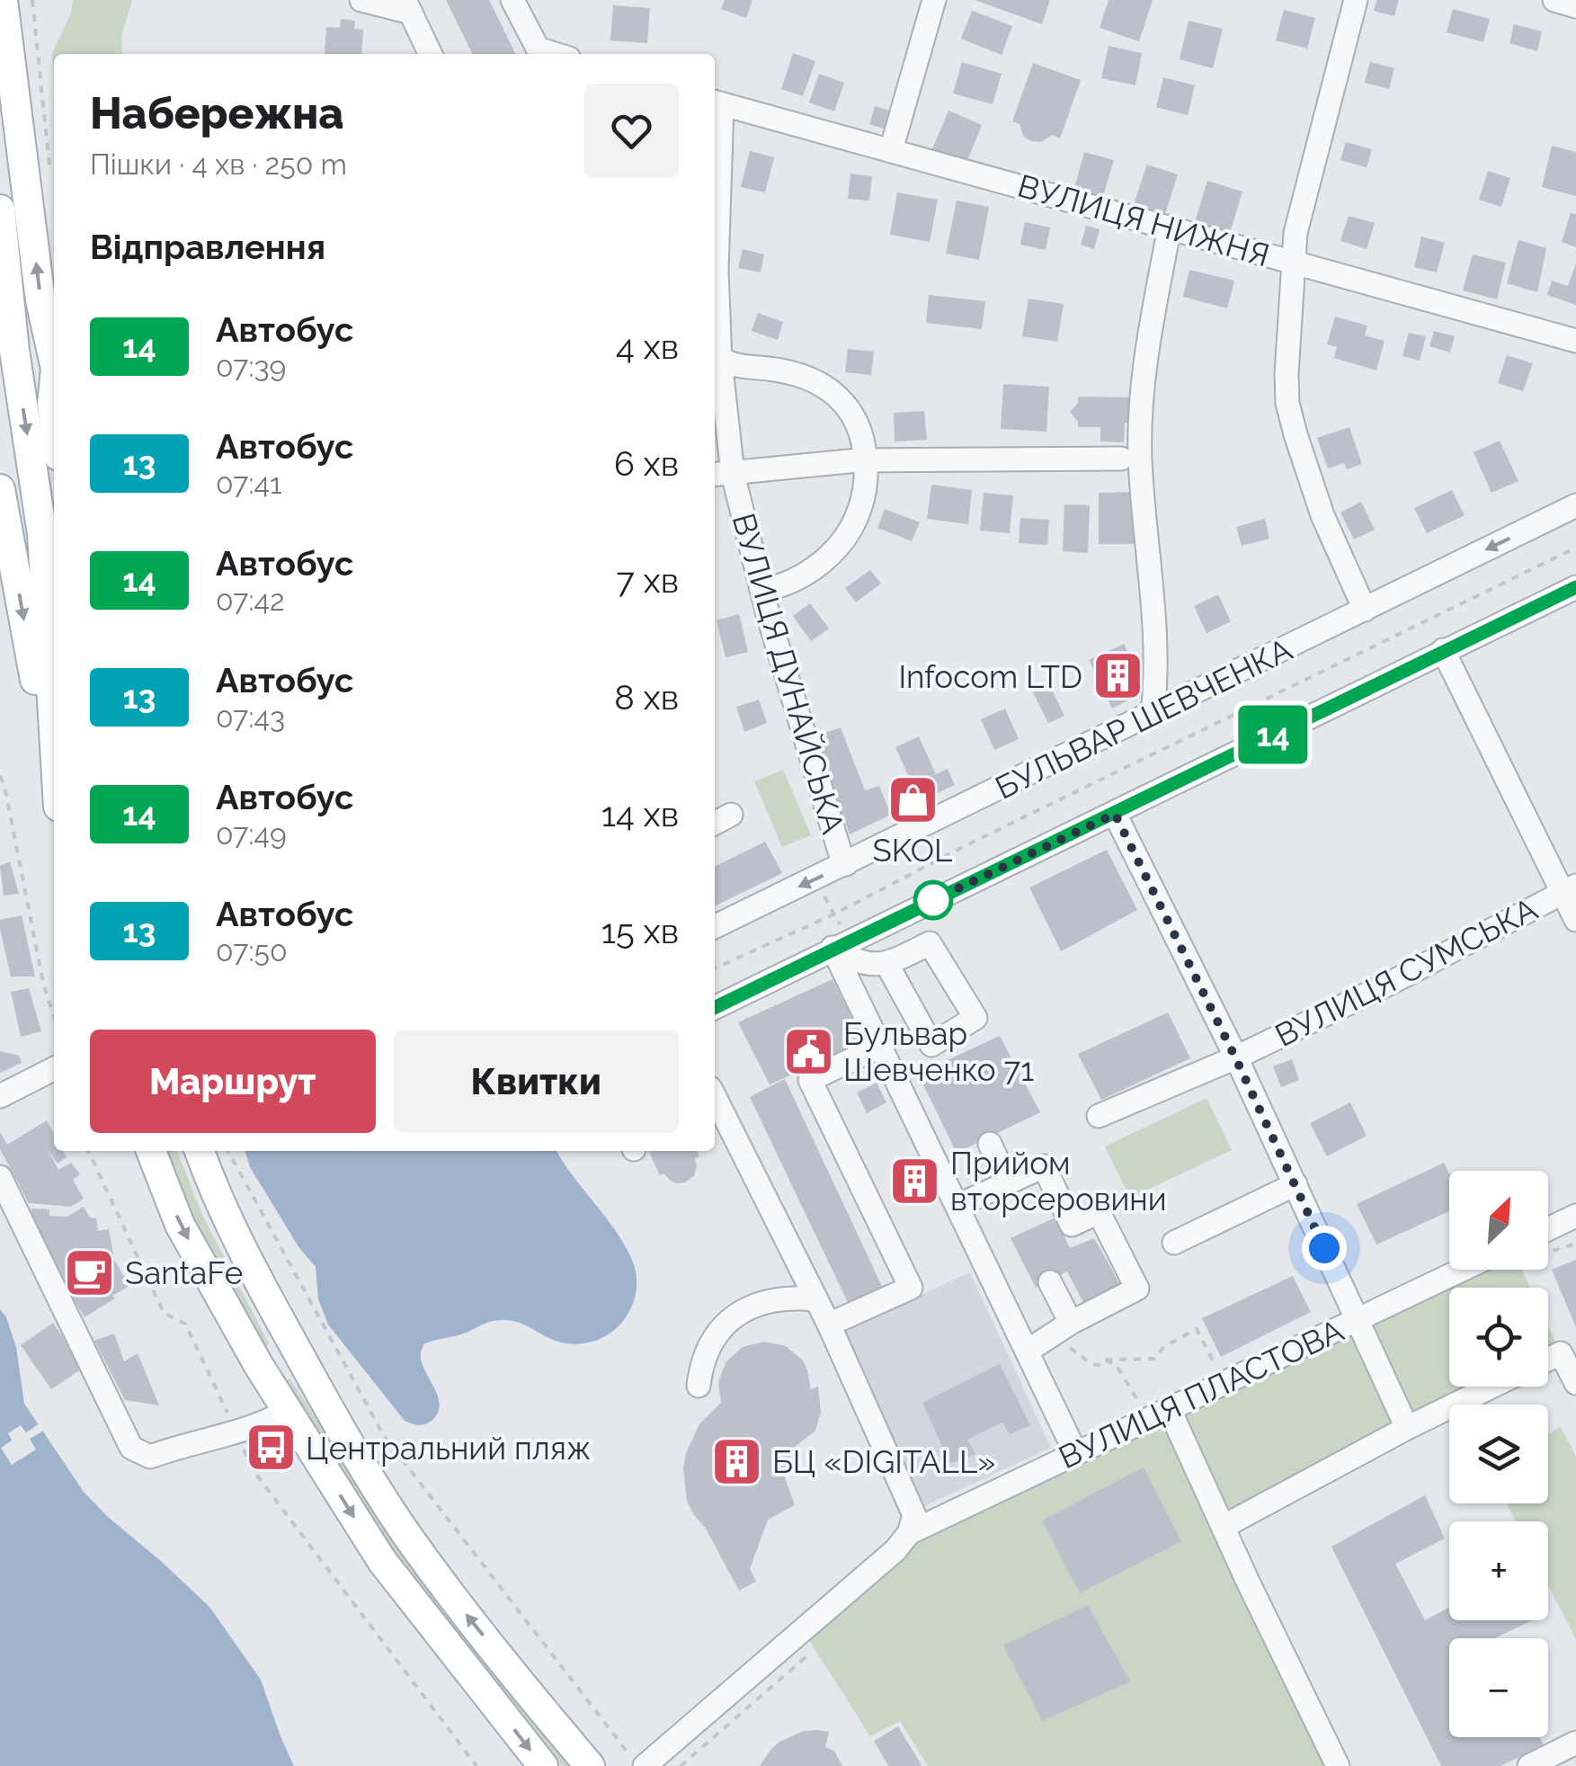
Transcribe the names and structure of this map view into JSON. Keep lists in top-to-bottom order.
{
  "streets": {
    "street": [
      "ВУЛИЦЯ НИЖНЯ",
      "ВУЛИЦЯ ДУНАЙСЬКА",
      "БУЛЬВАР ШЕВЧЕНКА",
      "ВУЛИЦЯ СУМСЬКА",
      "ВУЛИЦЯ ПЛАСТОВА"
    ]
  },
  "crossings": [
    ["ВУЛИЦЯ НИЖНЯ", "ВУЛИЦЯ ДУНАЙСЬКА"],
    ["ВУЛИЦЯ ДУНАЙСЬКА", "БУЛЬВАР ШЕВЧЕНКА"]
  ],
  "places": {
    "building": ["Infocom LTD", "Прийом вторсеровини", "БЦ «DIGITALL»"],
    "shop": ["SKOL"],
    "public building": ["Бульвар Шевченко 71"],
    "cafe": ["SantaFe"],
    "bus stop": ["Центральний пляж"]
  },
  "lines": ["bus line 14"],
  "north": "top right",
  "page": {
    "on_map": "14",
    "heading": [
      ["Набережна", "Пішки · 4 хв · 250 m"],
      "Відправлення"
    ],
    "list": [
      {
        "mark": "14",
        "name": "Автобус",
        "note": "07:39",
        "value": "4 хв"
      },
      {
        "mark": "13",
        "name": "Автобус",
        "note": "07:41",
        "value": "6 хв"
      },
      {
        "mark": "14",
        "name": "Автобус",
        "note": "07:42",
        "value": "7 хв"
      },
      {
        "mark": "13",
        "name": "Автобус",
        "note": "07:43",
        "value": "8 хв"
      },
      {
        "mark": "14",
        "name": "Автобус",
        "note": "07:49",
        "value": "14 хв"
      },
      {
        "mark": "13",
        "name": "Автобус",
        "note": "07:50",
        "value": "15 хв"
      }
    ],
    "buttons": ["Маршрут", "Квитки"],
    "map_buttons": ["+", "−"]
  }
}
